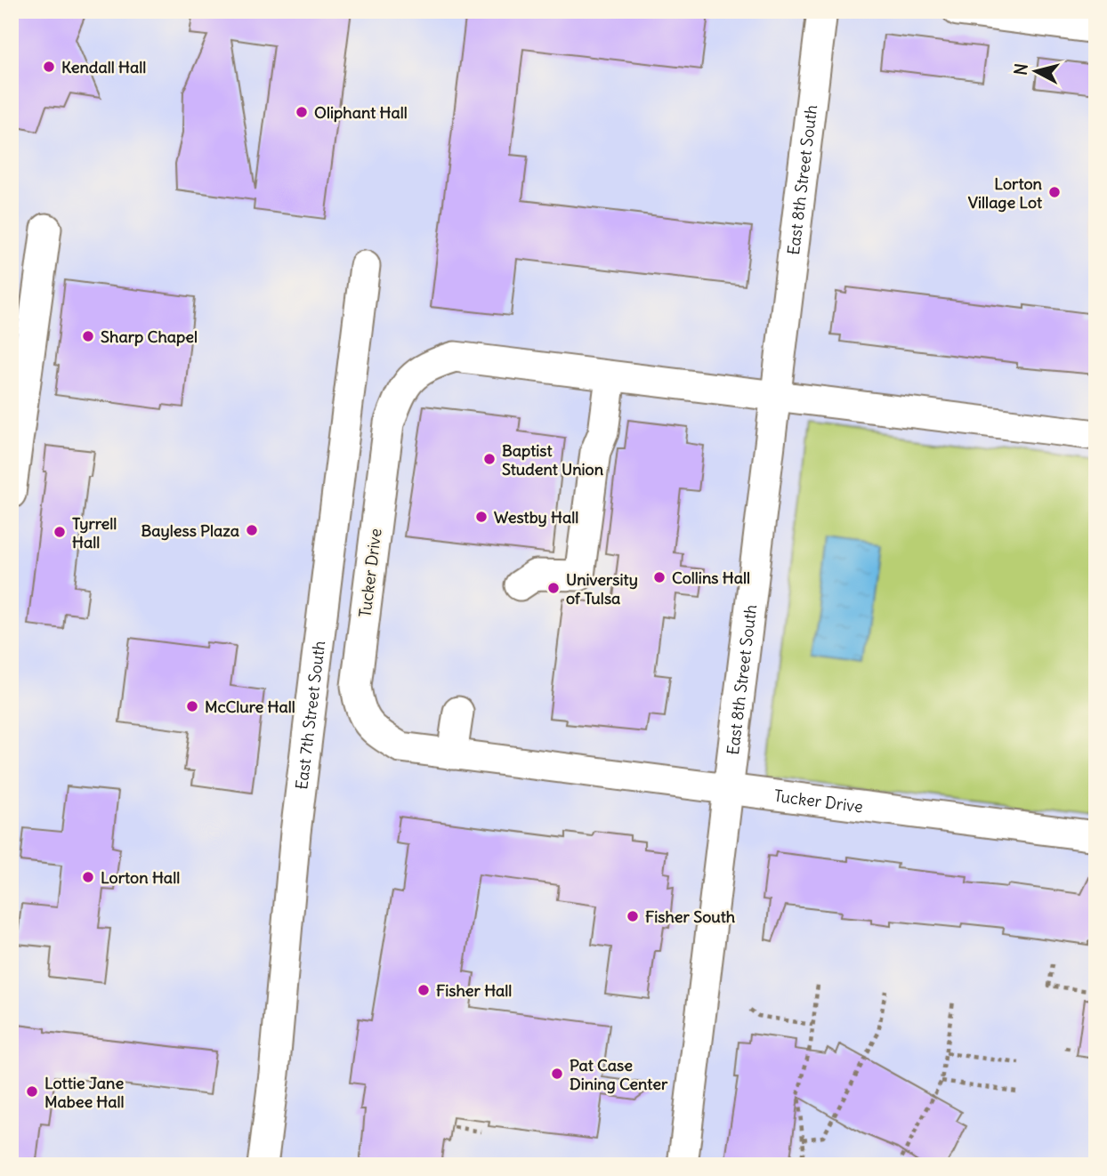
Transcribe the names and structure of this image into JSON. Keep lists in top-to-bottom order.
{
  "streets": {
    "street": ["East 8th Street South", "Tucker Drive", "East 7th Street South"]
  },
  "crossings": [
    ["East 8th Street South", "Tucker Drive"]
  ],
  "places": [
    "Kendall Hall",
    "Oliphant Hall",
    "Lorton Village Lot",
    "Sharp Chapel",
    "Baptist Student Union",
    "Westby Hall",
    "Bayless Plaza",
    "Tyrrell Hall",
    "Collins Hall",
    "University of Tulsa",
    "McClure Hall",
    "Lorton Hall",
    "Fisher South",
    "Fisher Hall",
    "Pat Case Dining Center",
    "Lottie Jane Mabee Hall"
  ],
  "north": "left"
}
